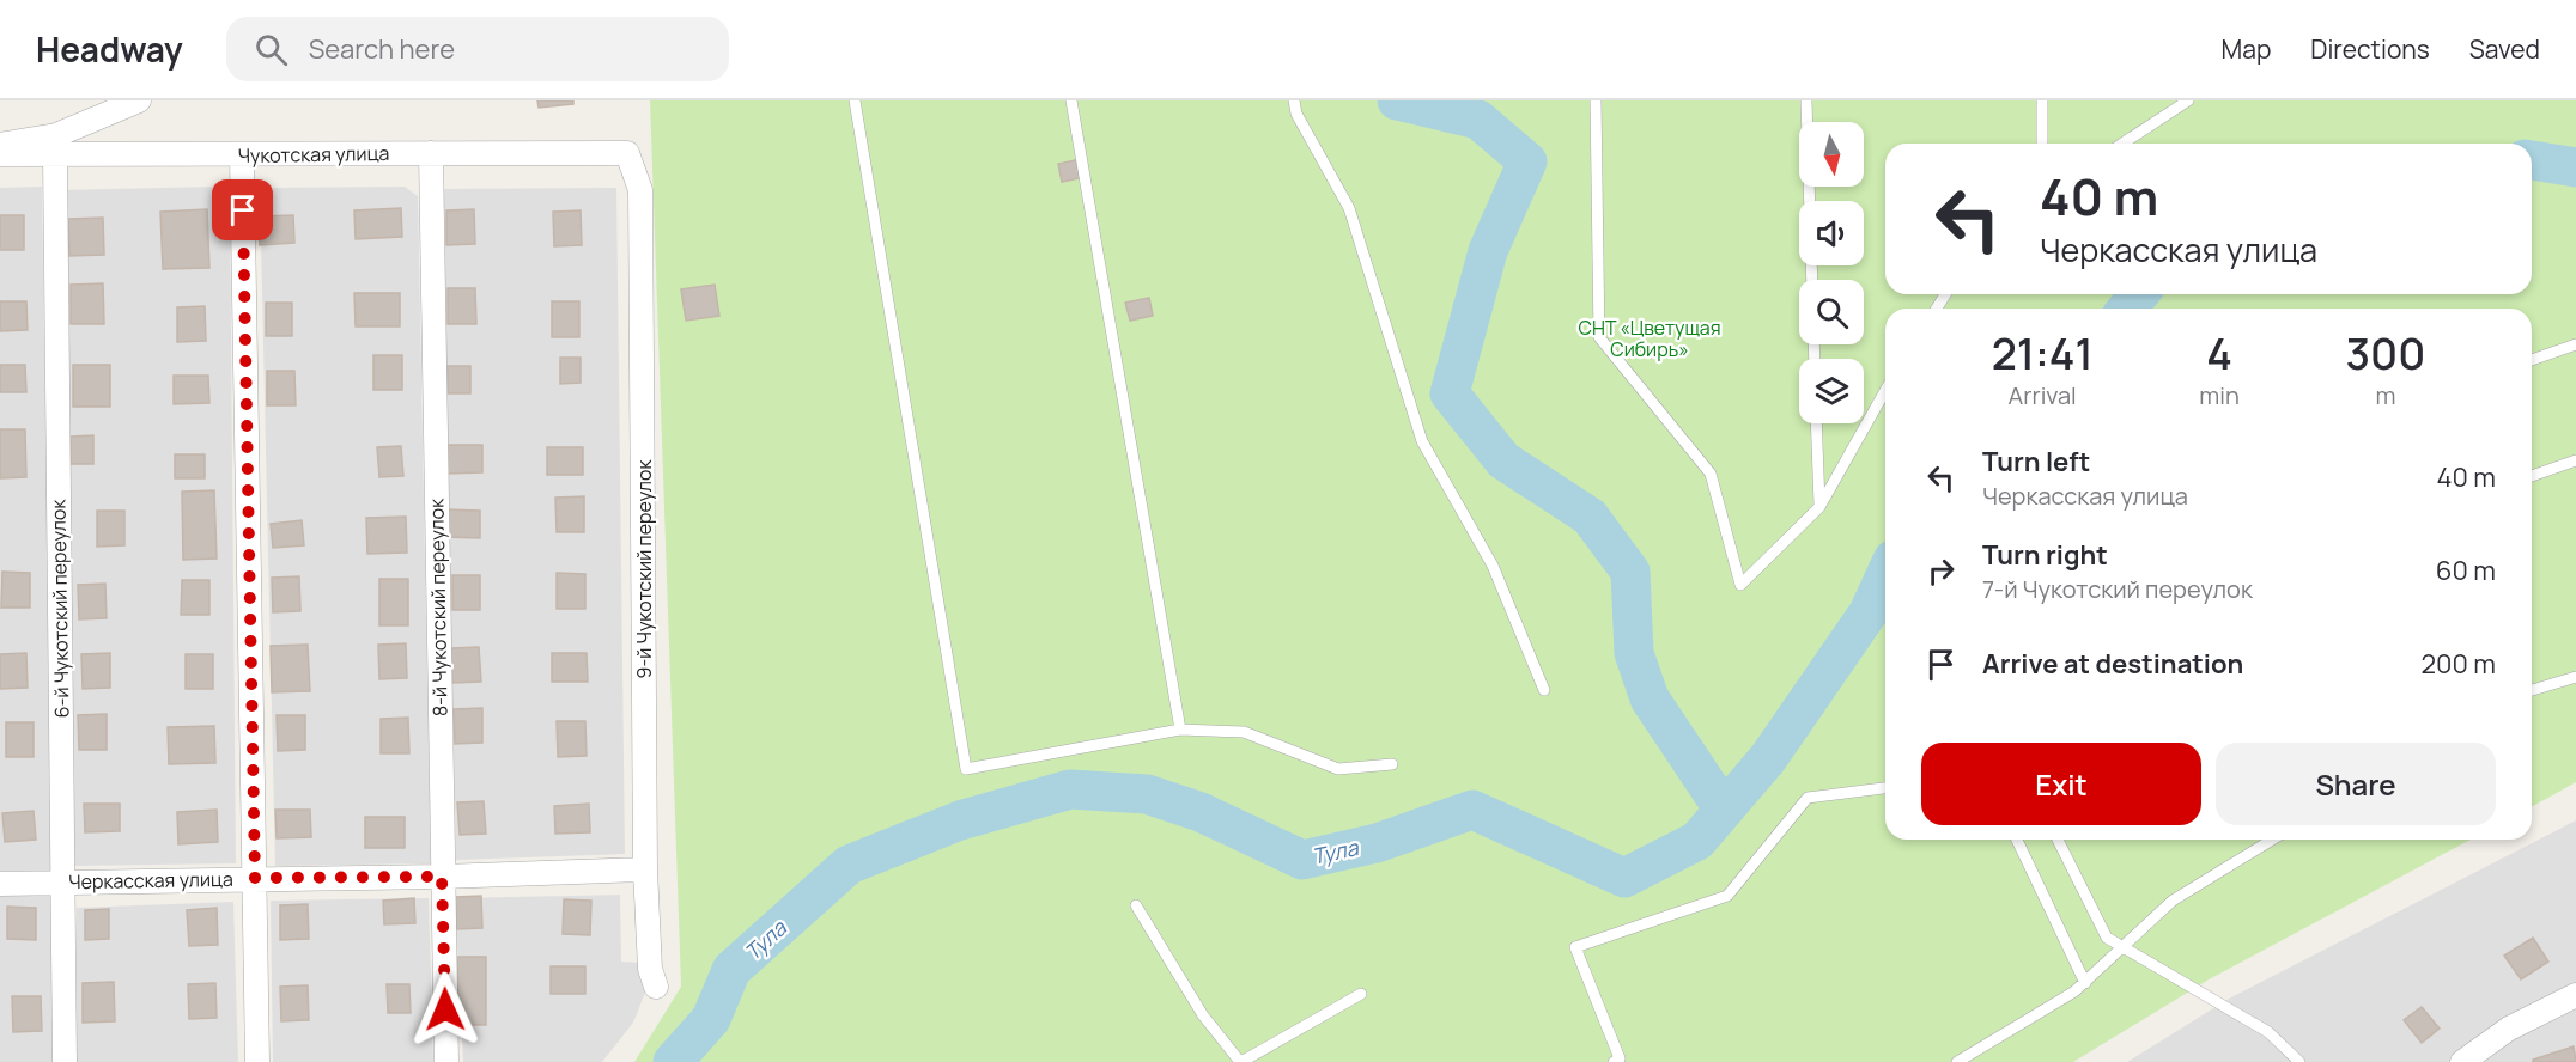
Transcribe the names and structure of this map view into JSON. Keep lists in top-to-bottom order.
{
  "streets": {
    "street": [
      "Чукотская улица",
      "9-й Чукотский переулок",
      "8-й Чукотский переулок",
      "6-й Чукотский переулок",
      "Черкасская улица"
    ]
  },
  "crossings": [
    ["Чукотская улица", "9-й Чукотский переулок"],
    ["Чукотская улица", "8-й Чукотский переулок"],
    ["Чукотская улица", "6-й Чукотский переулок"],
    ["9-й Чукотский переулок", "Черкасская улица"],
    ["8-й Чукотский переулок", "Черкасская улица"],
    ["6-й Чукотский переулок", "Черкасская улица"]
  ],
  "water": ["Тула"],
  "parks": ["СНТ «Цветущая Сибирь»"],
  "north": "bottom",
  "page": {
    "header": "Headway",
    "search": "Search here",
    "nav": ["Map", "Directions", "Saved"],
    "turn": ["40 m", "Черкасская улица"],
    "eta": [
      "21:41",
      "Arrival",
      "4",
      "min",
      "300",
      "m"
    ],
    "list": [
      {
        "name": "Turn left",
        "note": "Черкасская улица",
        "value": "40 m"
      },
      {
        "name": "Turn right",
        "note": "7-й Чукотский переулок",
        "value": "60 m"
      },
      {
        "name": "Arrive at destination",
        "value": "200 m"
      }
    ],
    "buttons": ["Exit", "Share"]
  }
}
